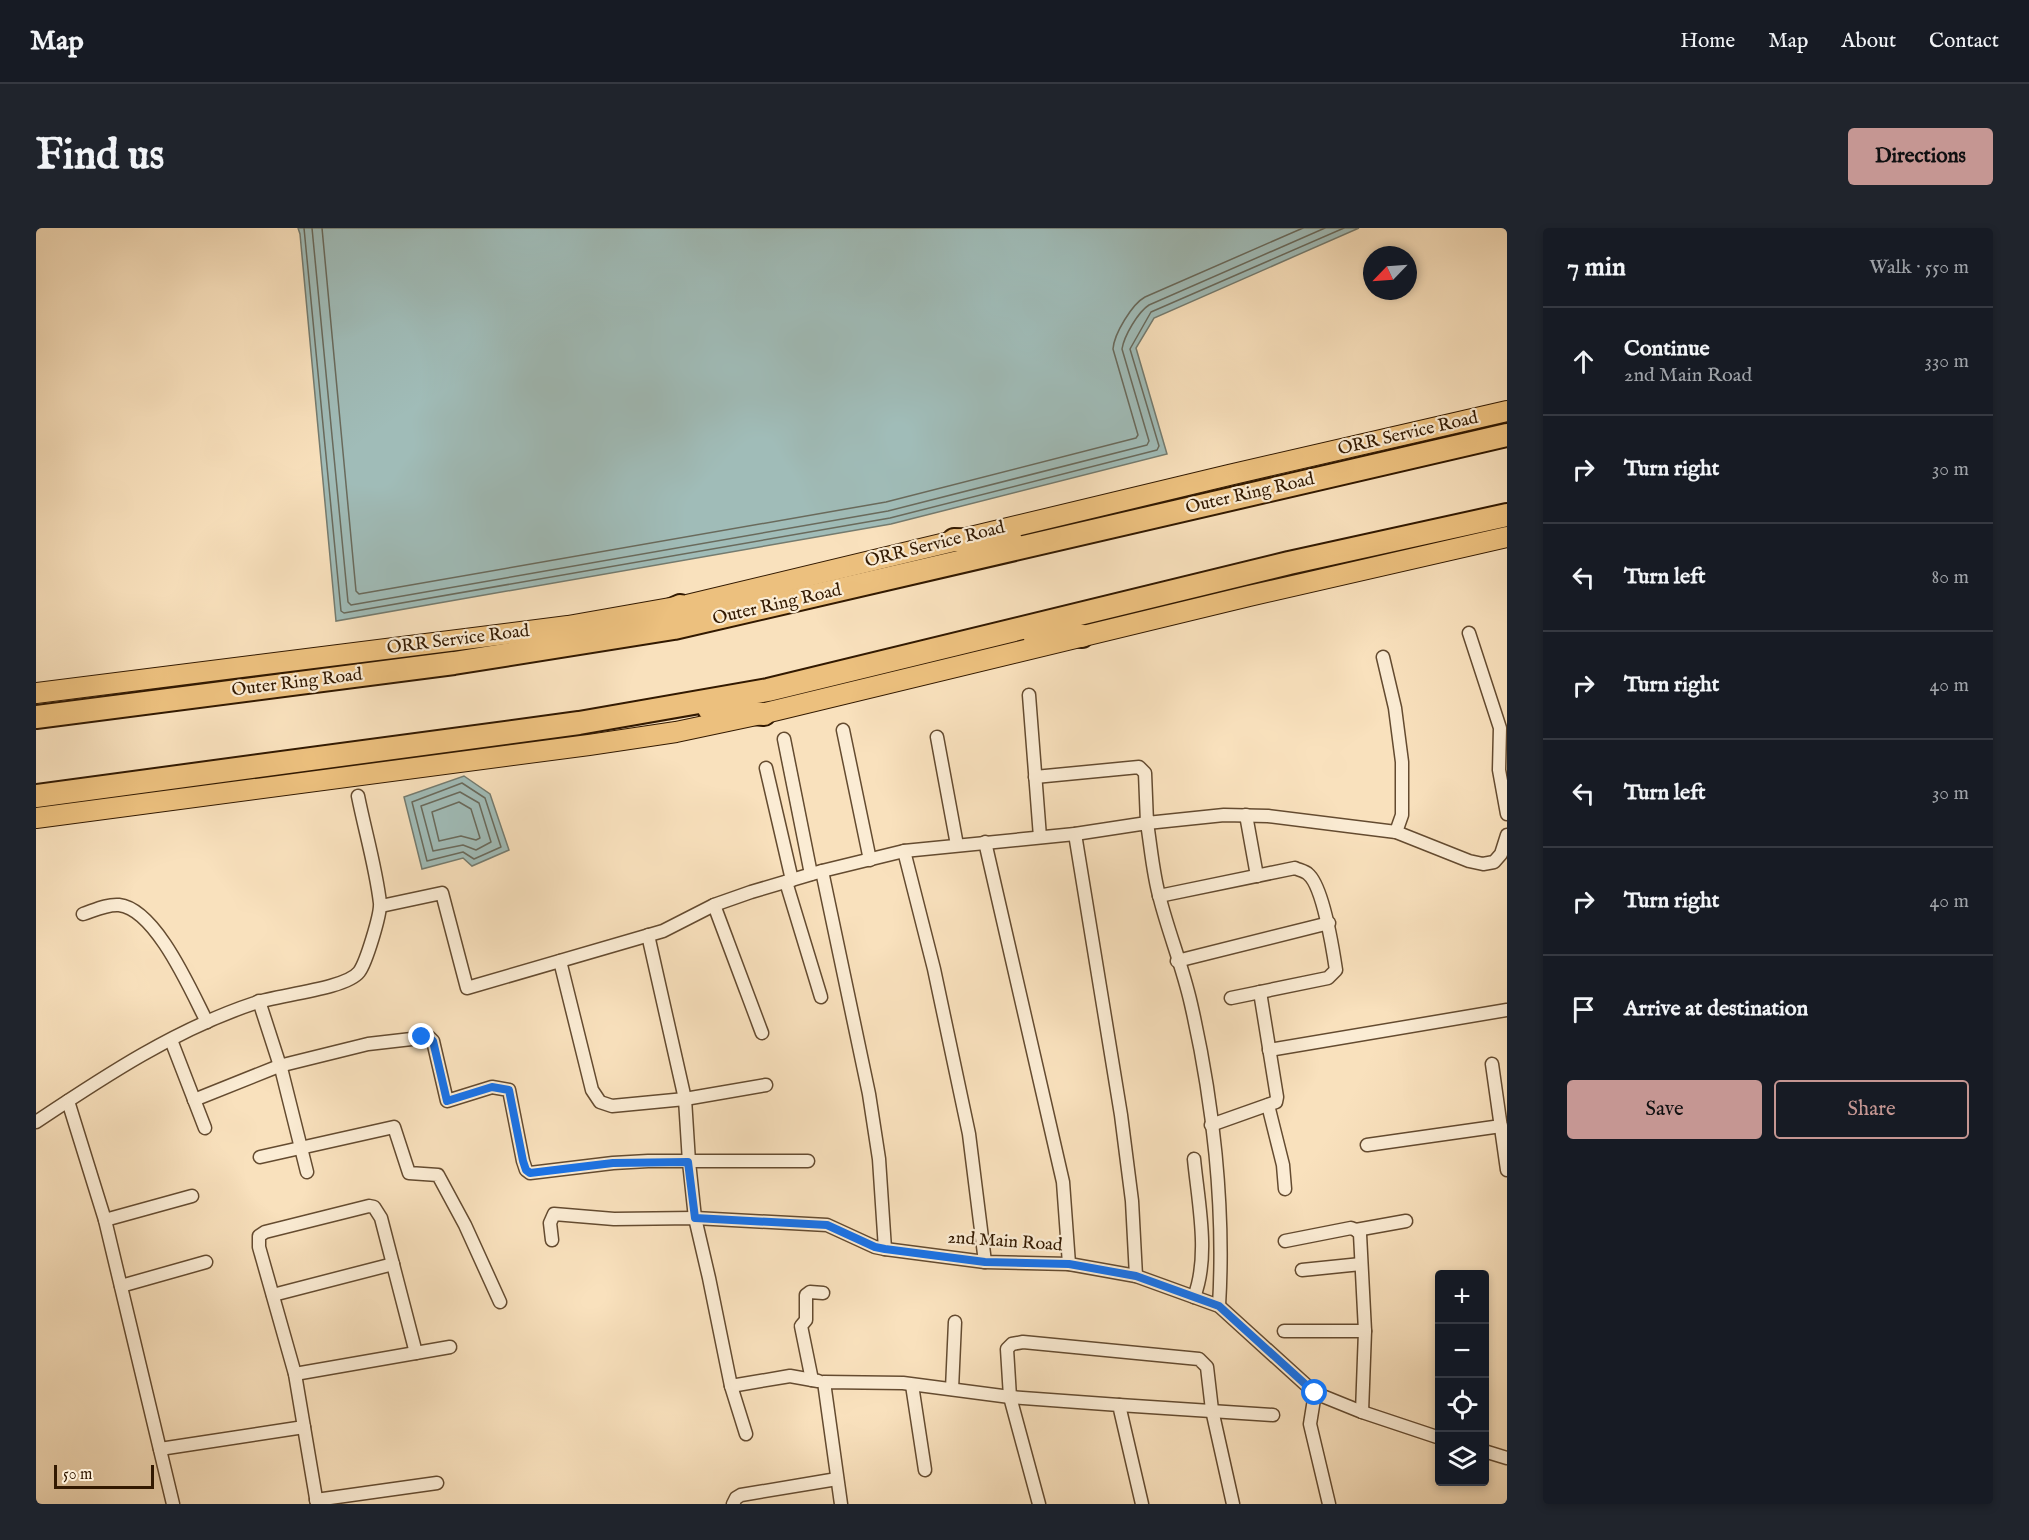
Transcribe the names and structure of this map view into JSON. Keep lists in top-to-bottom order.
{
  "streets": {
    "highway": ["Outer Ring Road"],
    "main road": ["ORR Service Road"],
    "street": ["2nd Main Road"]
  },
  "scale_bar": "50 m",
  "north": "bottom left",
  "page": {
    "header": "Map",
    "nav": [
      "Home",
      "Map",
      "About",
      "Contact"
    ],
    "buttons": [
      "Directions",
      ["Save", "Share"]
    ],
    "title": "Find us",
    "heading": ["7 min", "Walk · 550 m"],
    "list": [
      ["Continue", "2nd Main Road", "330 m"],
      ["Turn right", "30 m"],
      ["Turn left", "80 m"],
      ["Turn right", "40 m"],
      ["Turn left", "30 m"],
      ["Turn right", "40 m"],
      "Arrive at destination"
    ],
    "map_buttons": ["+", "−"],
    "scale": "50 m"
  }
}
